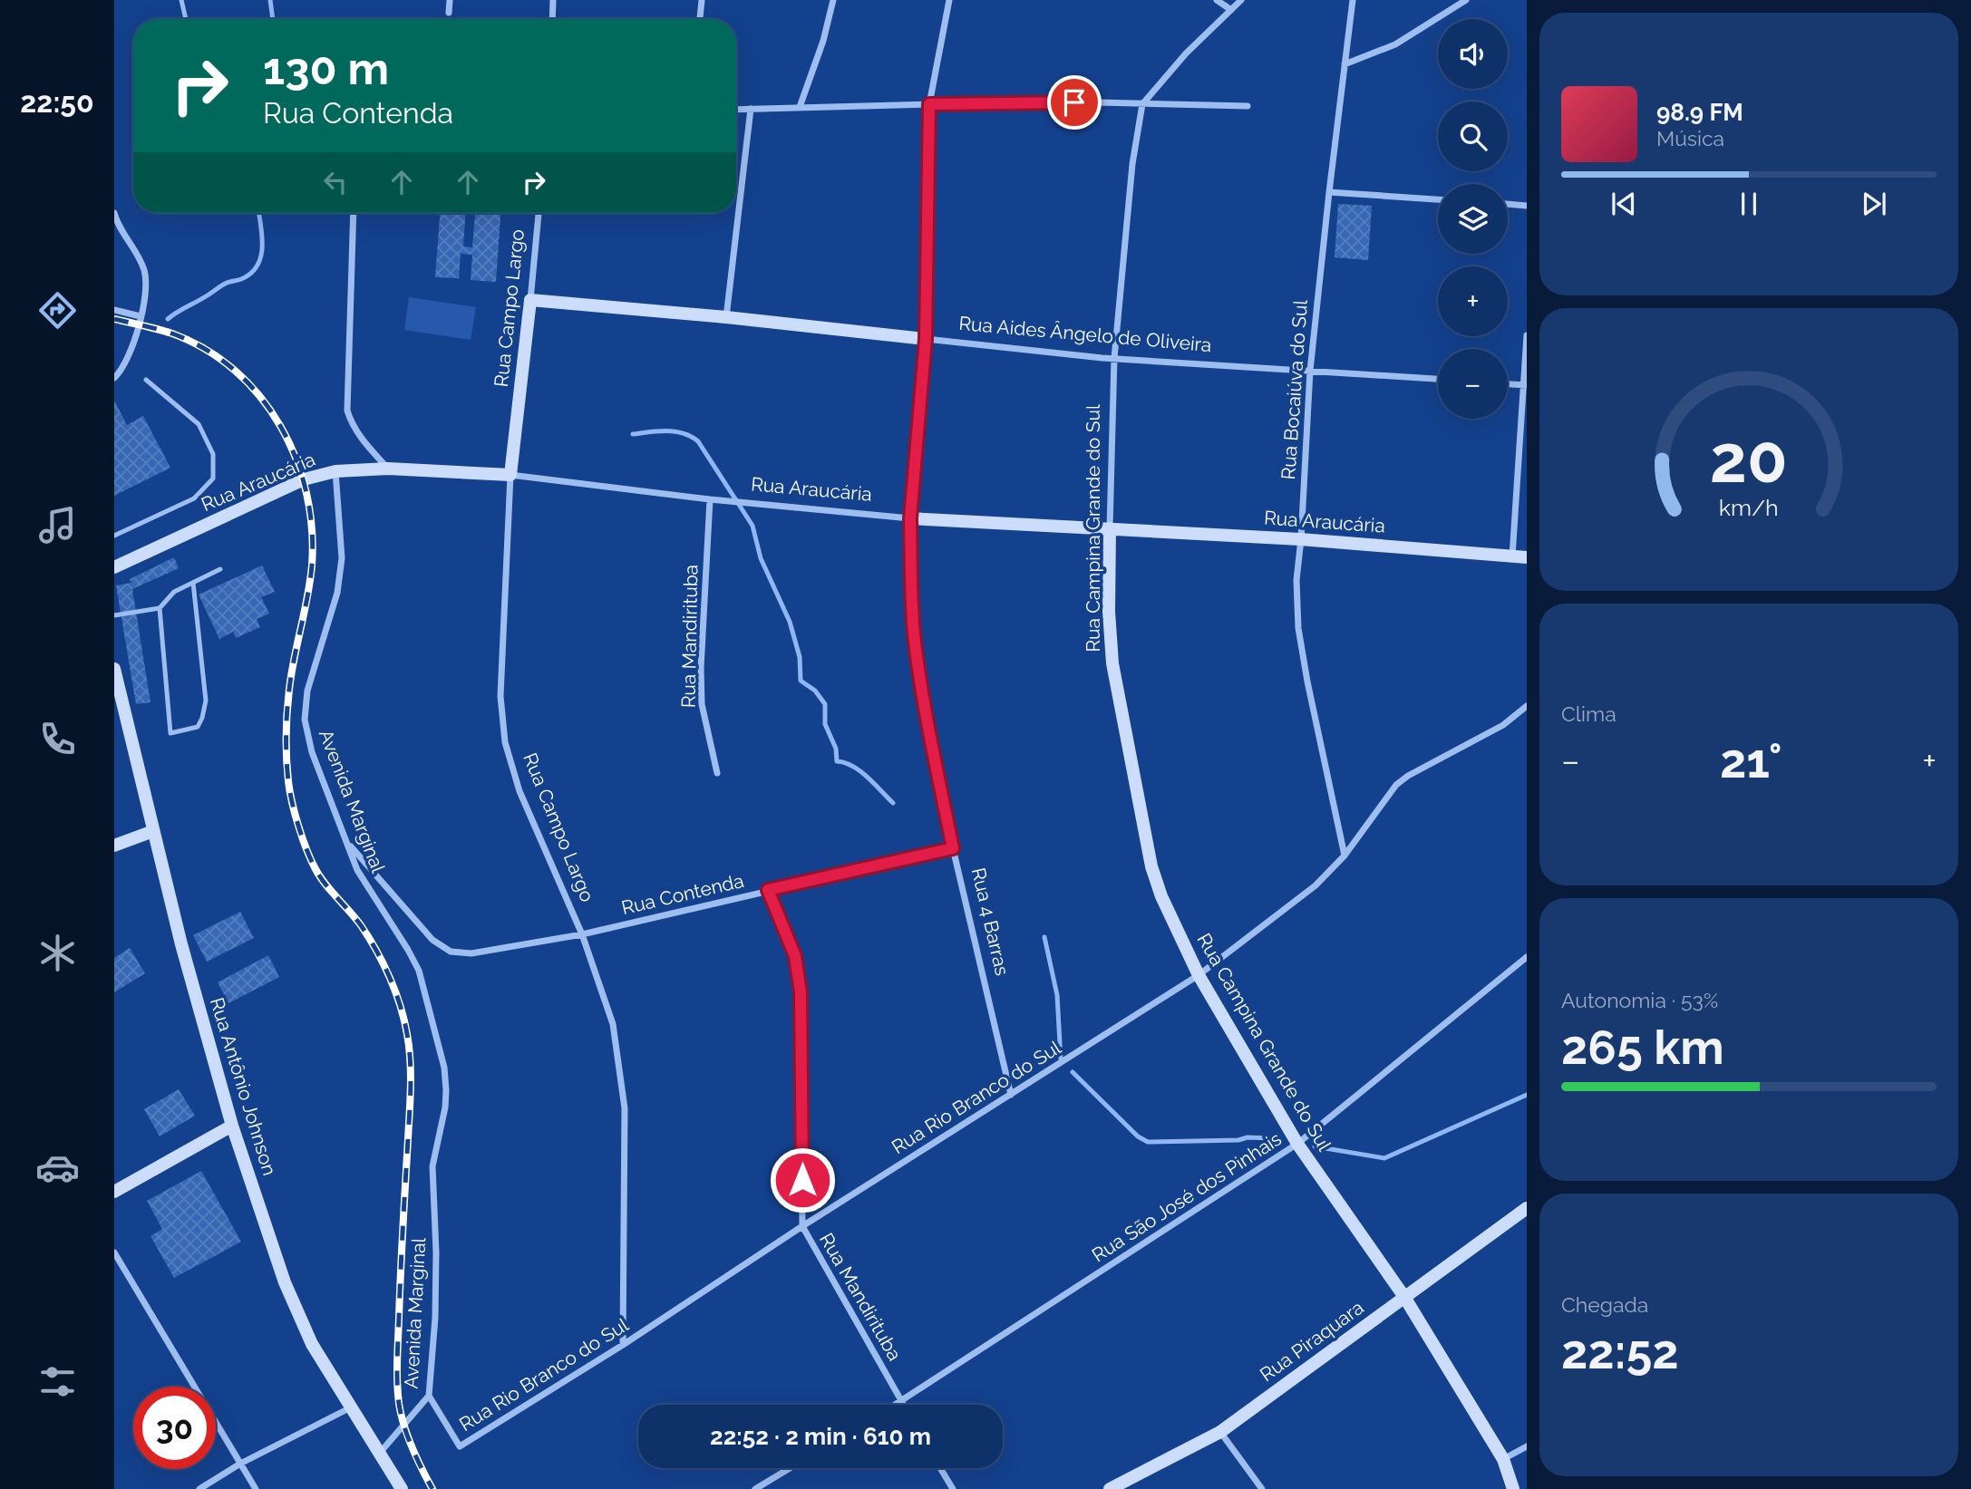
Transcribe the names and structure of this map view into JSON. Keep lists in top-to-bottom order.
{
  "streets": {
    "street": [
      "Rua Campo Largo",
      "Rua Aides Ângelo de Oliveira",
      "Rua Bocaiúva do Sul",
      "Rua Araucária",
      "Rua Campina Grande do Sul",
      "Rua Mandirituba",
      "Avenida Marginal",
      "Rua Contenda",
      "Rua 4 Barras",
      "Rua Antônio Johnson",
      "Rua Rio Branco do Sul",
      "Rua São José dos Pinhais",
      "Rua Piraquara"
    ]
  },
  "crossings": [
    ["Rua Campo Largo", "Rua Aides Ângelo de Oliveira"],
    ["Rua Campo Largo", "Rua Araucária"],
    ["Rua Campo Largo", "Rua Contenda"],
    ["Rua Campo Largo", "Rua Rio Branco do Sul"],
    ["Rua Aides Ângelo de Oliveira", "Rua Bocaiúva do Sul"],
    ["Rua Aides Ângelo de Oliveira", "Rua Campina Grande do Sul"],
    ["Rua Aides Ângelo de Oliveira", "Rua 4 Barras"],
    ["Rua Bocaiúva do Sul", "Rua Araucária"],
    ["Rua Bocaiúva do Sul", "Rua Rio Branco do Sul"],
    ["Rua Araucária", "Rua Campina Grande do Sul"],
    ["Rua Araucária", "Rua Mandirituba"],
    ["Rua Araucária", "Avenida Marginal"],
    ["Rua Araucária", "Rua 4 Barras"],
    ["Rua Campina Grande do Sul", "Rua Rio Branco do Sul"],
    ["Rua Campina Grande do Sul", "Rua São José dos Pinhais"],
    ["Rua Campina Grande do Sul", "Rua Piraquara"],
    ["Rua Mandirituba", "Rua Contenda"],
    ["Rua Mandirituba", "Rua Rio Branco do Sul"],
    ["Rua Mandirituba", "Rua São José dos Pinhais"],
    ["Avenida Marginal", "Rua Contenda"],
    ["Avenida Marginal", "Rua Antônio Johnson"],
    ["Avenida Marginal", "Rua Rio Branco do Sul"],
    ["Rua Contenda", "Rua 4 Barras"],
    ["Rua 4 Barras", "Rua Rio Branco do Sul"]
  ],
  "page": {
    "tabs": "22:50",
    "map_buttons": ["+", "−"],
    "turn": ["130 m", "Rua Contenda"],
    "song": ["98.9 FM", "Música"],
    "tile": [
      "Clima",
      ["Autonomia · 53%", "265 km"],
      ["Chegada", "22:52"]
    ],
    "heat": ["−", "21°", "+"],
    "limit": "30",
    "trip": "22:52 · 2 min · 610 m",
    "gauge": ["20", "km/h"]
  }
}
